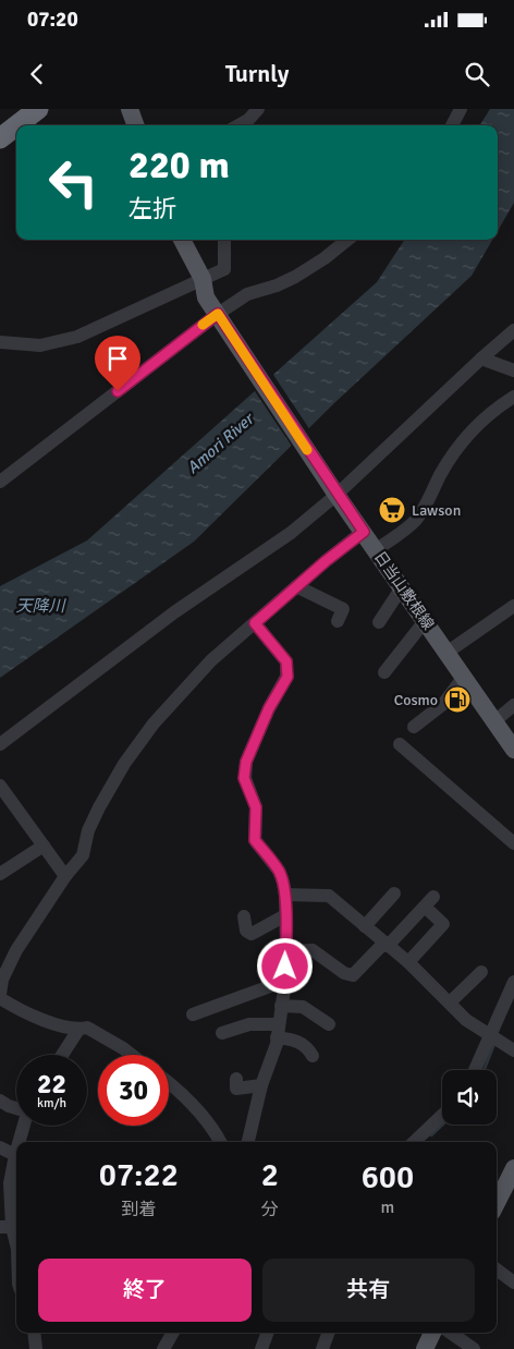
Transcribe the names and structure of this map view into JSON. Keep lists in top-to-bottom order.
{
  "streets": {
    "main road": ["日当山敷根線"]
  },
  "water": ["Amori River", "天降川"],
  "places": {
    "supermarket": ["Lawson"],
    "fuel station": ["Cosmo"]
  },
  "page": {
    "status": "07:20",
    "header": "Turnly",
    "turn": ["220 m", "左折"],
    "speed": "22 km/h",
    "limit": "30",
    "eta": [
      "07:22",
      "到着",
      "2",
      "分",
      "600",
      "m"
    ],
    "buttons": ["終了", "共有"]
  }
}
